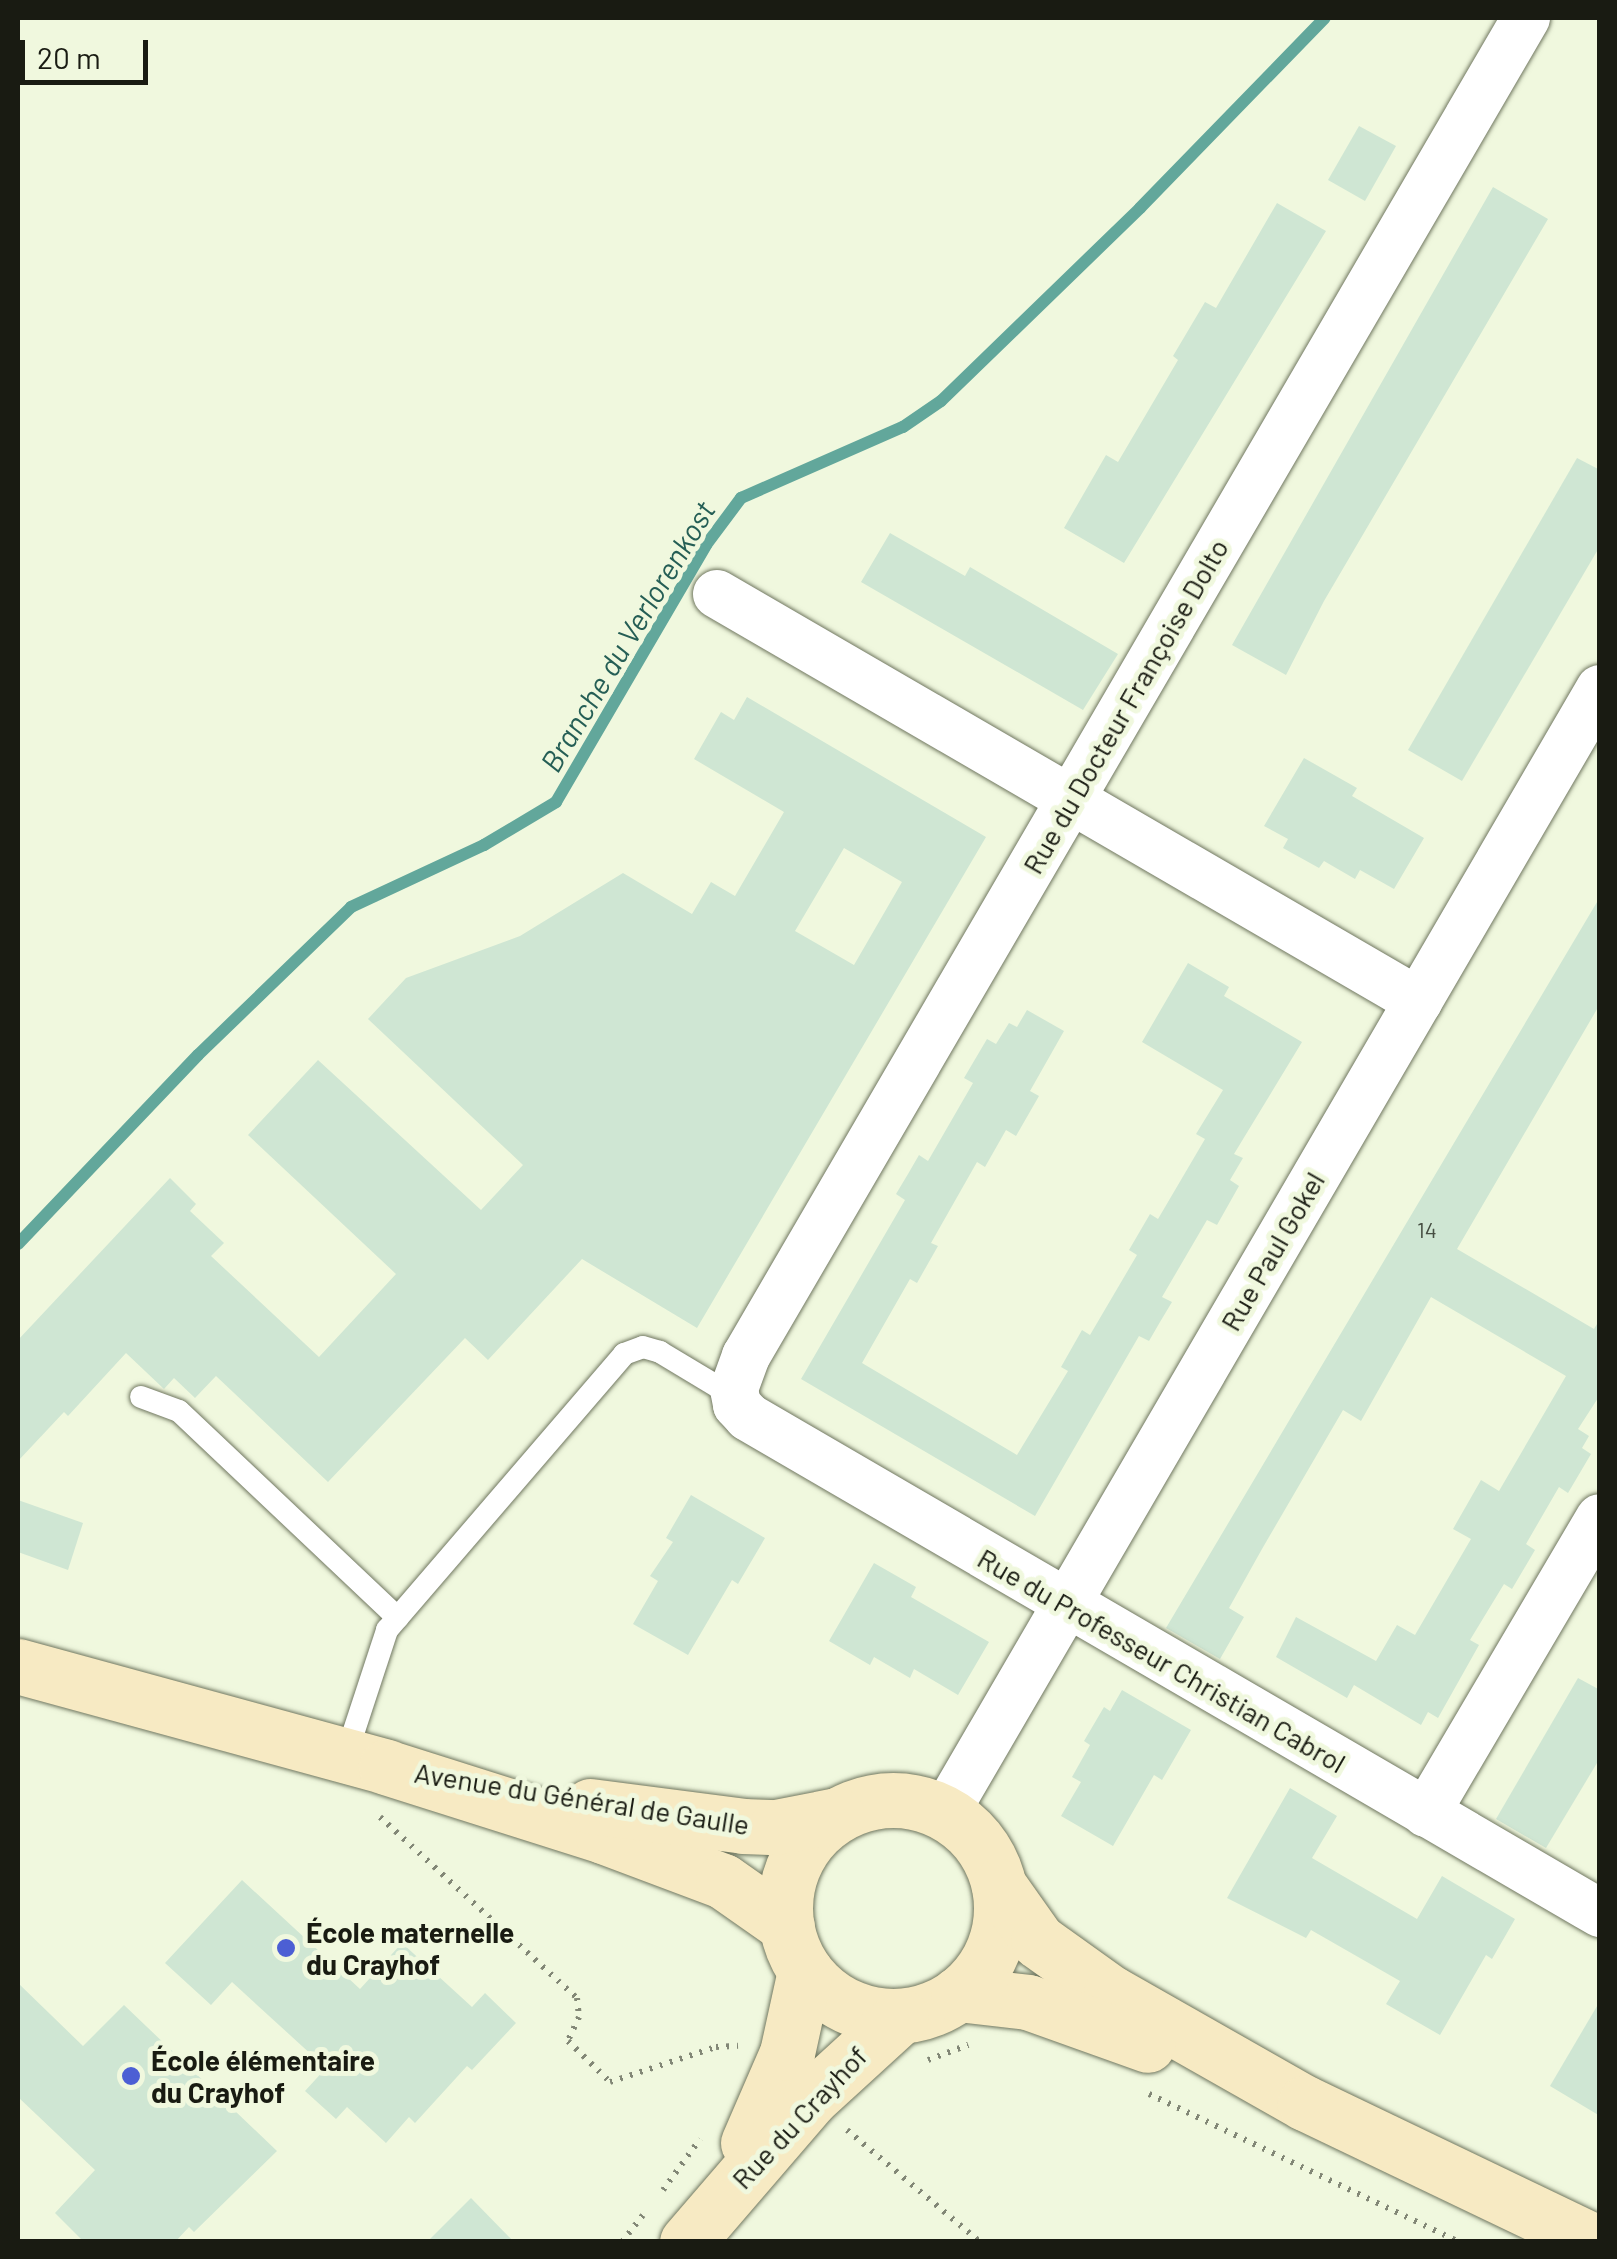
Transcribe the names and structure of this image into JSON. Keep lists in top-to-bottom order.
{
  "streets": {
    "street": [
      "Rue du Docteur Françoise Dolto",
      "Rue Paul Gokel",
      "Rue du Professeur Christian Cabrol",
      "Avenue du Général de Gaulle",
      "Rue du Crayhof"
    ]
  },
  "crossings": [
    ["Rue du Docteur Françoise Dolto", "Rue du Professeur Christian Cabrol"],
    ["Rue Paul Gokel", "Rue du Professeur Christian Cabrol"],
    ["Rue Paul Gokel", "Avenue du Général de Gaulle"],
    ["Rue Paul Gokel", "Rue du Crayhof"],
    ["Avenue du Général de Gaulle", "Rue du Crayhof"]
  ],
  "water": ["Branche du Verlorenkost"],
  "places": ["École maternelle du Crayhof", "École élémentaire du Crayhof"],
  "house_numbers": ["14"],
  "scale_bar": "20 m"
}
